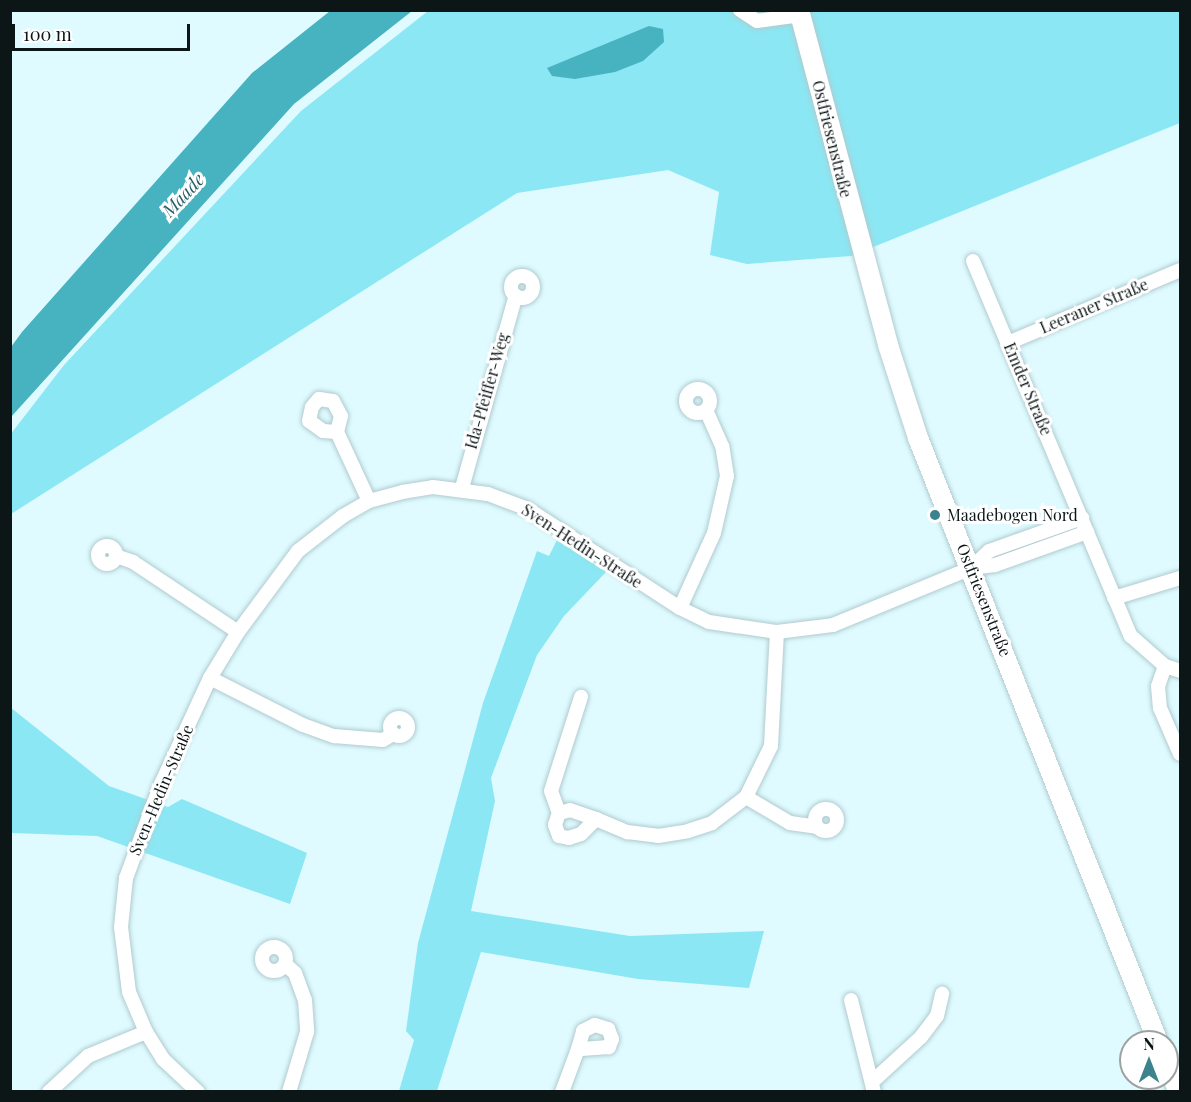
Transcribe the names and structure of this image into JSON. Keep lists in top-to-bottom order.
{
  "streets": {
    "main road": ["Ostfriesenstraße"],
    "street": [
      "Leeraner Straße",
      "Emder Straße",
      "Ida-Pfeiffer-Weg",
      "Sven-Hedin-Straße"
    ]
  },
  "crossings": [
    ["Ostfriesenstraße", "Sven-Hedin-Straße"],
    ["Leeraner Straße", "Emder Straße"],
    ["Ida-Pfeiffer-Weg", "Sven-Hedin-Straße"]
  ],
  "water": ["Maade"],
  "places": ["Maadebogen Nord"],
  "scale_bar": "100 m",
  "north": "top"
}
